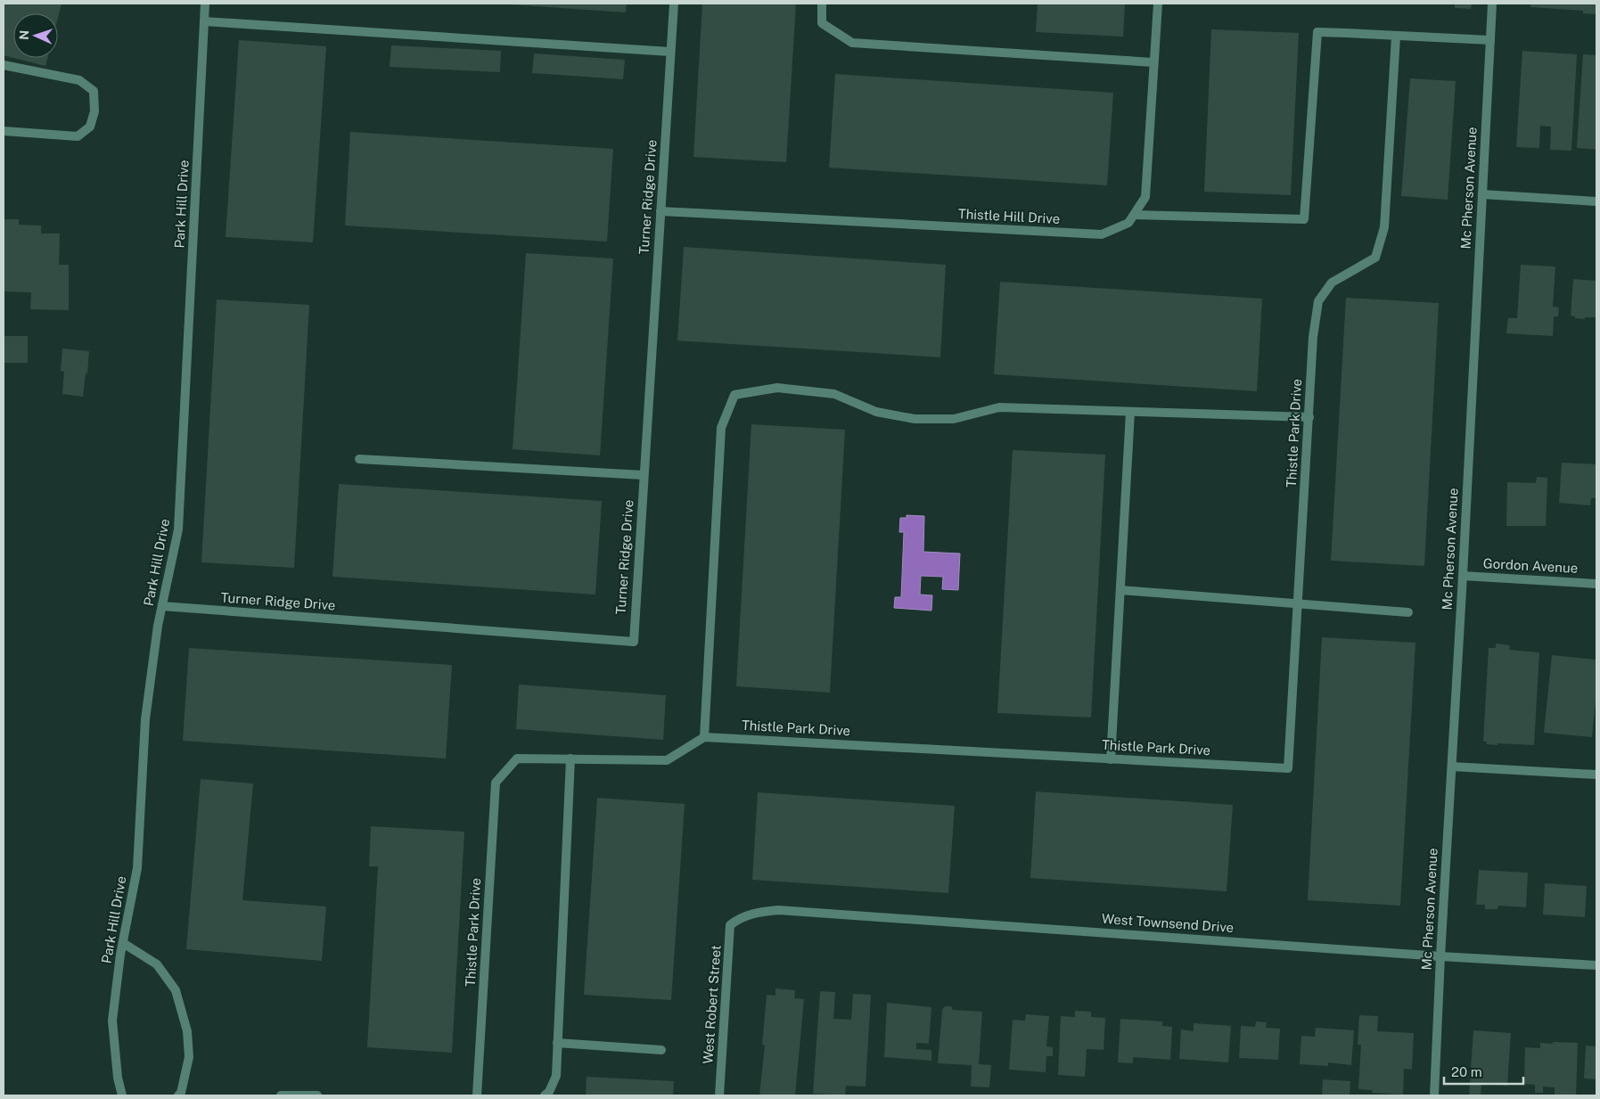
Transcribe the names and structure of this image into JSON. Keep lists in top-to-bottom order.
{
  "streets": {
    "street": [
      "Mc Pherson Avenue",
      "Turner Ridge Drive",
      "Park Hill Drive",
      "Thistle Hill Drive",
      "Thistle Park Drive",
      "Gordon Avenue",
      "West Townsend Drive",
      "West Robert Street"
    ]
  },
  "crossings": [
    ["Mc Pherson Avenue", "Gordon Avenue"],
    ["Mc Pherson Avenue", "West Townsend Drive"],
    ["Turner Ridge Drive", "Park Hill Drive"],
    ["Turner Ridge Drive", "Thistle Hill Drive"],
    ["West Townsend Drive", "West Robert Street"]
  ],
  "scale_bar": "20 m",
  "north": "left"
}
